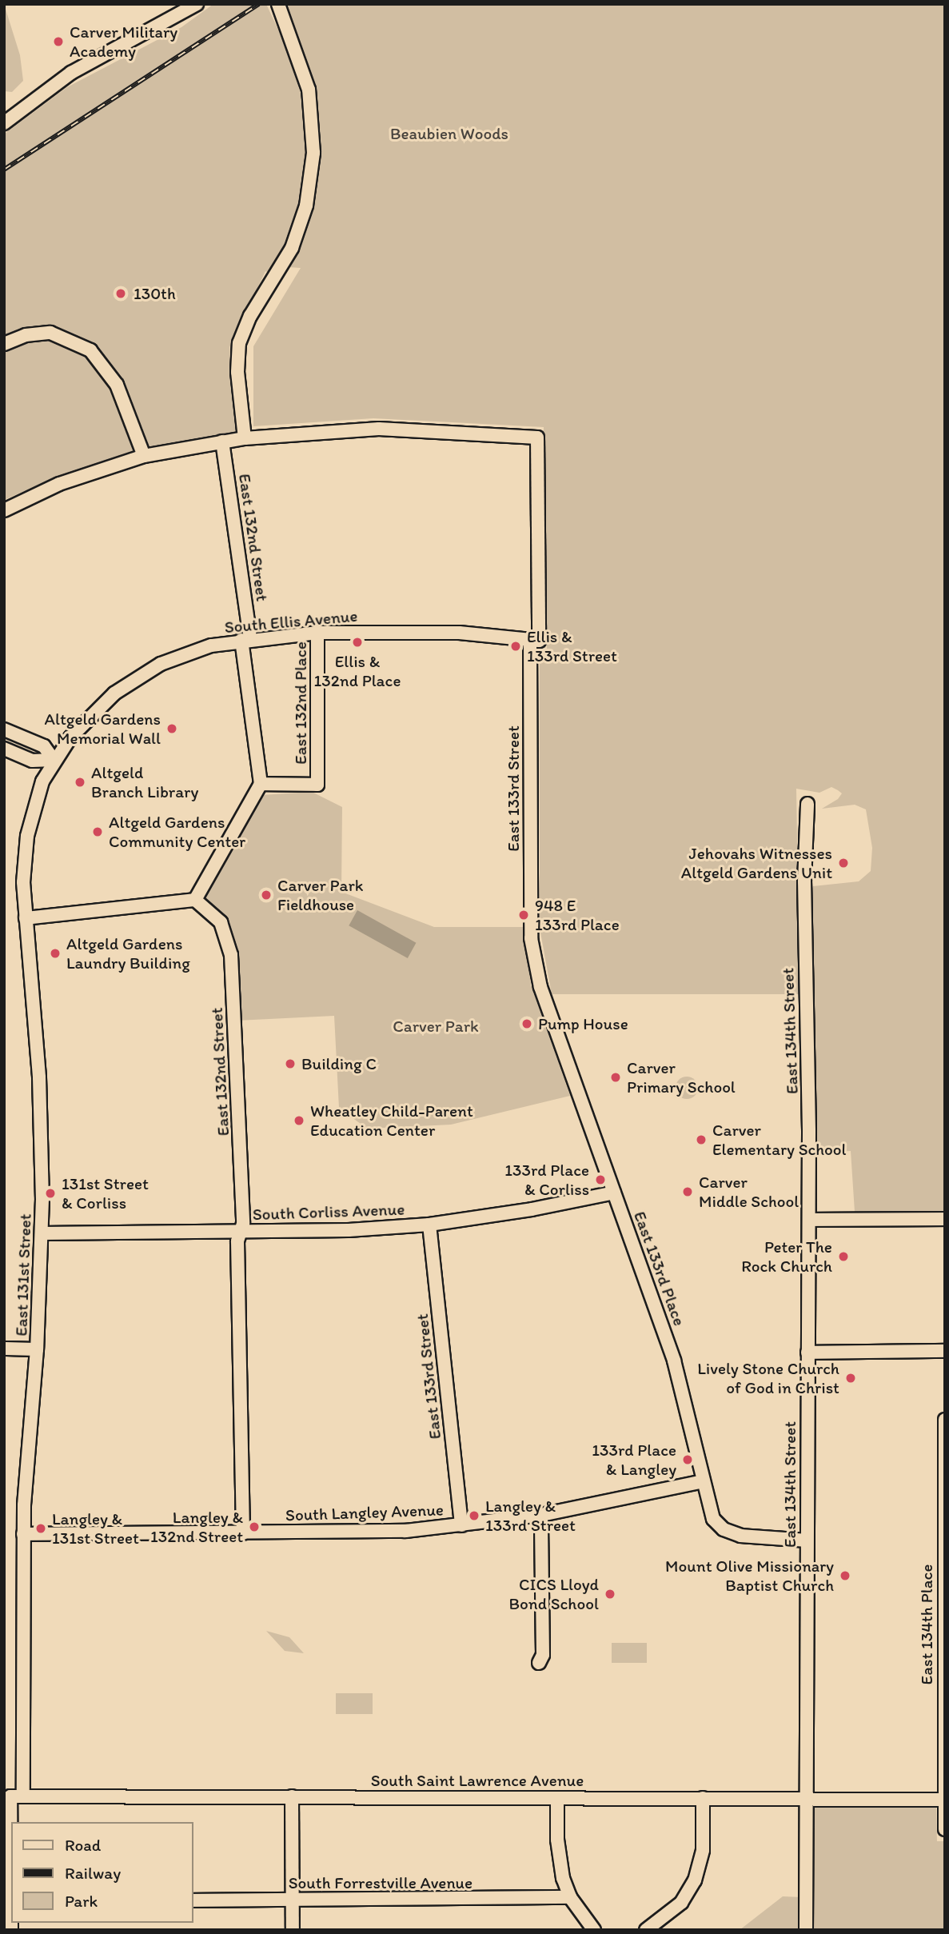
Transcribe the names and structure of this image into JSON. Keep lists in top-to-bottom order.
{
  "streets": {
    "street": [
      "East 132nd Street",
      "South Ellis Avenue",
      "East 132nd Place",
      "East 133rd Street",
      "East 134th Street",
      "South Corliss Avenue",
      "East 133rd Place",
      "East 131st Street",
      "South Langley Avenue",
      "East 134th Place",
      "South Saint Lawrence Avenue",
      "South Forrestville Avenue"
    ]
  },
  "crossings": [
    ["East 132nd Street", "South Ellis Avenue"],
    ["East 132nd Street", "East 132nd Place"],
    ["East 132nd Street", "South Corliss Avenue"],
    ["East 132nd Street", "South Langley Avenue"],
    ["South Ellis Avenue", "East 132nd Place"],
    ["South Ellis Avenue", "East 133rd Street"],
    ["South Ellis Avenue", "East 131st Street"],
    ["East 133rd Street", "South Corliss Avenue"],
    ["East 133rd Street", "East 133rd Place"],
    ["East 133rd Street", "South Langley Avenue"],
    ["East 134th Street", "East 133rd Place"],
    ["East 134th Street", "South Saint Lawrence Avenue"],
    ["South Corliss Avenue", "East 133rd Place"],
    ["South Corliss Avenue", "East 131st Street"],
    ["East 133rd Place", "South Langley Avenue"],
    ["East 131st Street", "South Langley Avenue"],
    ["East 131st Street", "South Saint Lawrence Avenue"],
    ["East 134th Place", "South Saint Lawrence Avenue"]
  ],
  "parks": ["Beaubien Woods", "Carver Park"],
  "places": [
    "Carver Military Academy",
    "130th",
    "Ellis & 132nd Place",
    "Ellis & 133rd Street",
    "Altgeld Gardens Memorial Wall",
    "Altgeld Branch Library",
    "Altgeld Gardens Community Center",
    "Jehovahs Witnesses Altgeld Gardens Unit",
    "Carver Park Fieldhouse",
    "948 E 133rd Place",
    "Altgeld Gardens Laundry Building",
    "Pump House",
    "Building C",
    "Carver Primary School",
    "Wheatley Child-Parent Education Center",
    "Carver Elementary School",
    "133rd Place & Corliss",
    "Carver Middle School",
    "131st Street & Corliss",
    "Peter The Rock Church",
    "Lively Stone Church of God in Christ",
    "133rd Place & Langley",
    "Langley & 133rd Street",
    "Langley & 132nd Street",
    "Langley & 131st Street",
    "Mount Olive Missionary Baptist Church",
    "CICS Lloyd Bond School"
  ],
  "legend": ["Road", "Railway", "Park"]
}
